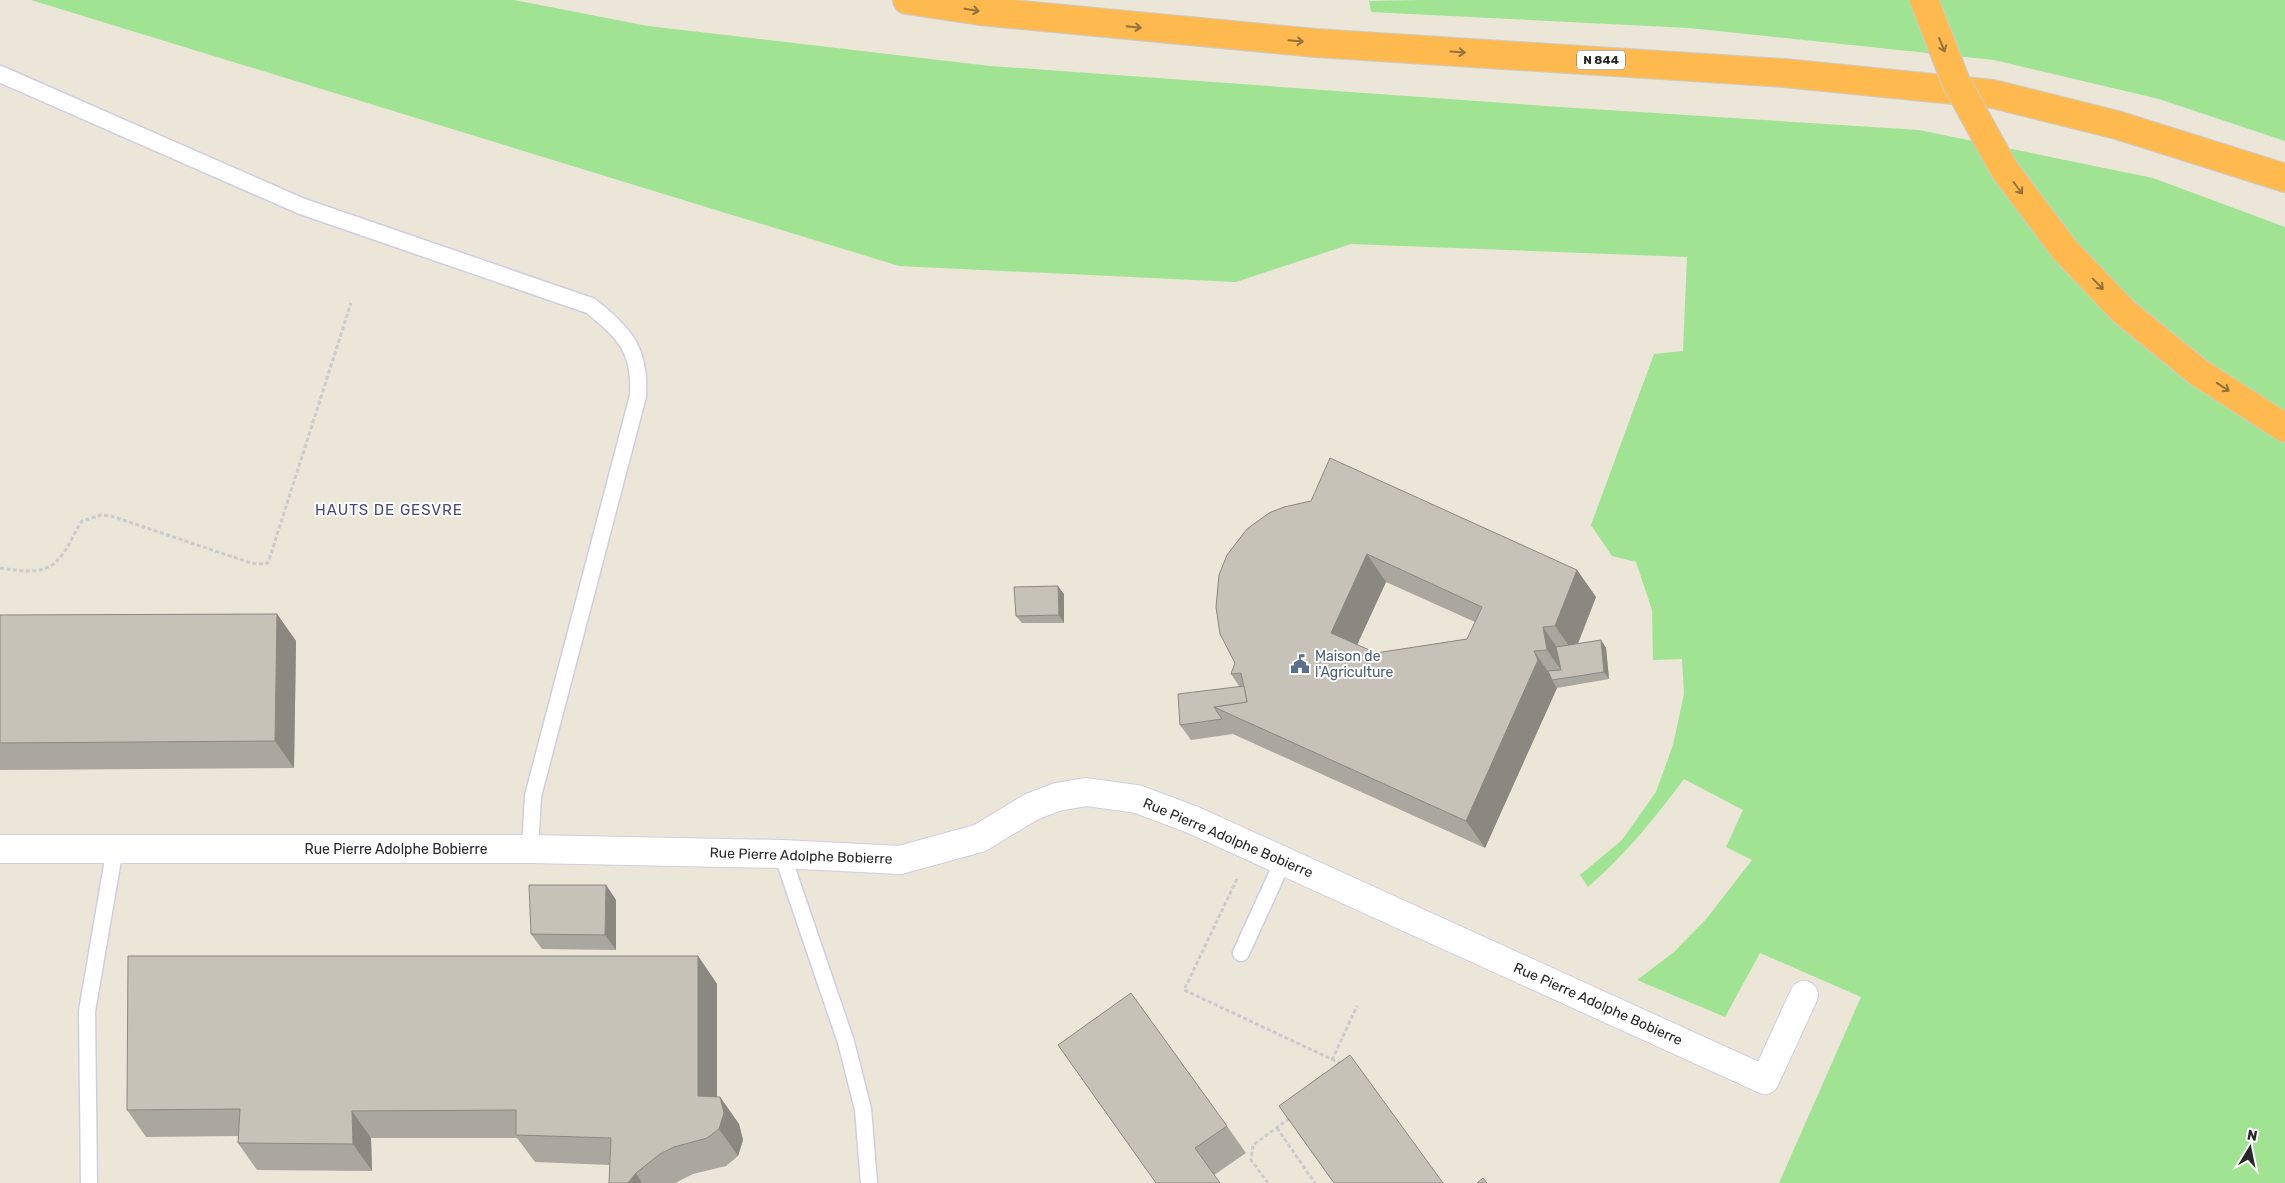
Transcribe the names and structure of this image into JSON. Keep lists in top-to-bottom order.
{
  "streets": {
    "highway": ["N 844"],
    "street": ["Rue Pierre Adolphe Bobierre"]
  },
  "districts": ["HAUTS DE GESVRE"],
  "places": {
    "public building": ["Maison de l'Agriculture"]
  },
  "north": "top"
}
